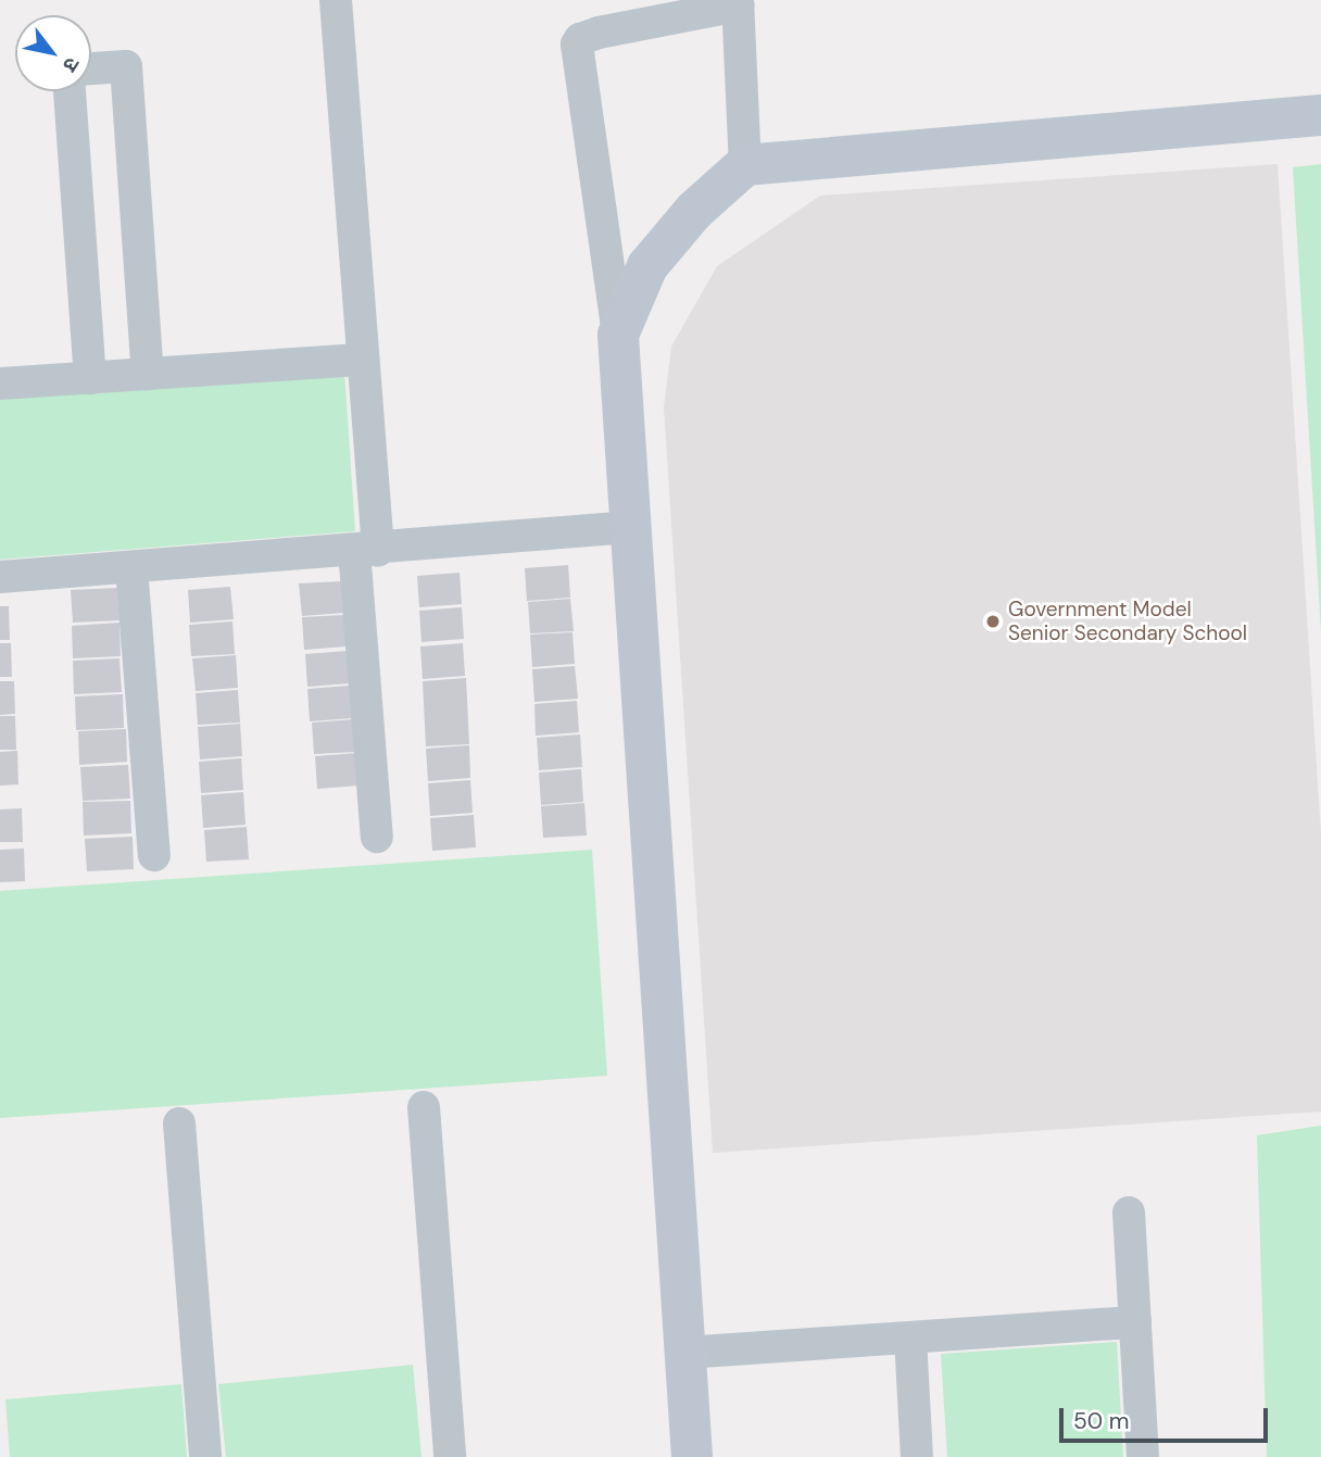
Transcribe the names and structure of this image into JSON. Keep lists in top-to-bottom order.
{
  "places": ["Government Model Senior Secondary School"],
  "scale_bar": "50 m",
  "north": "bottom right"
}
